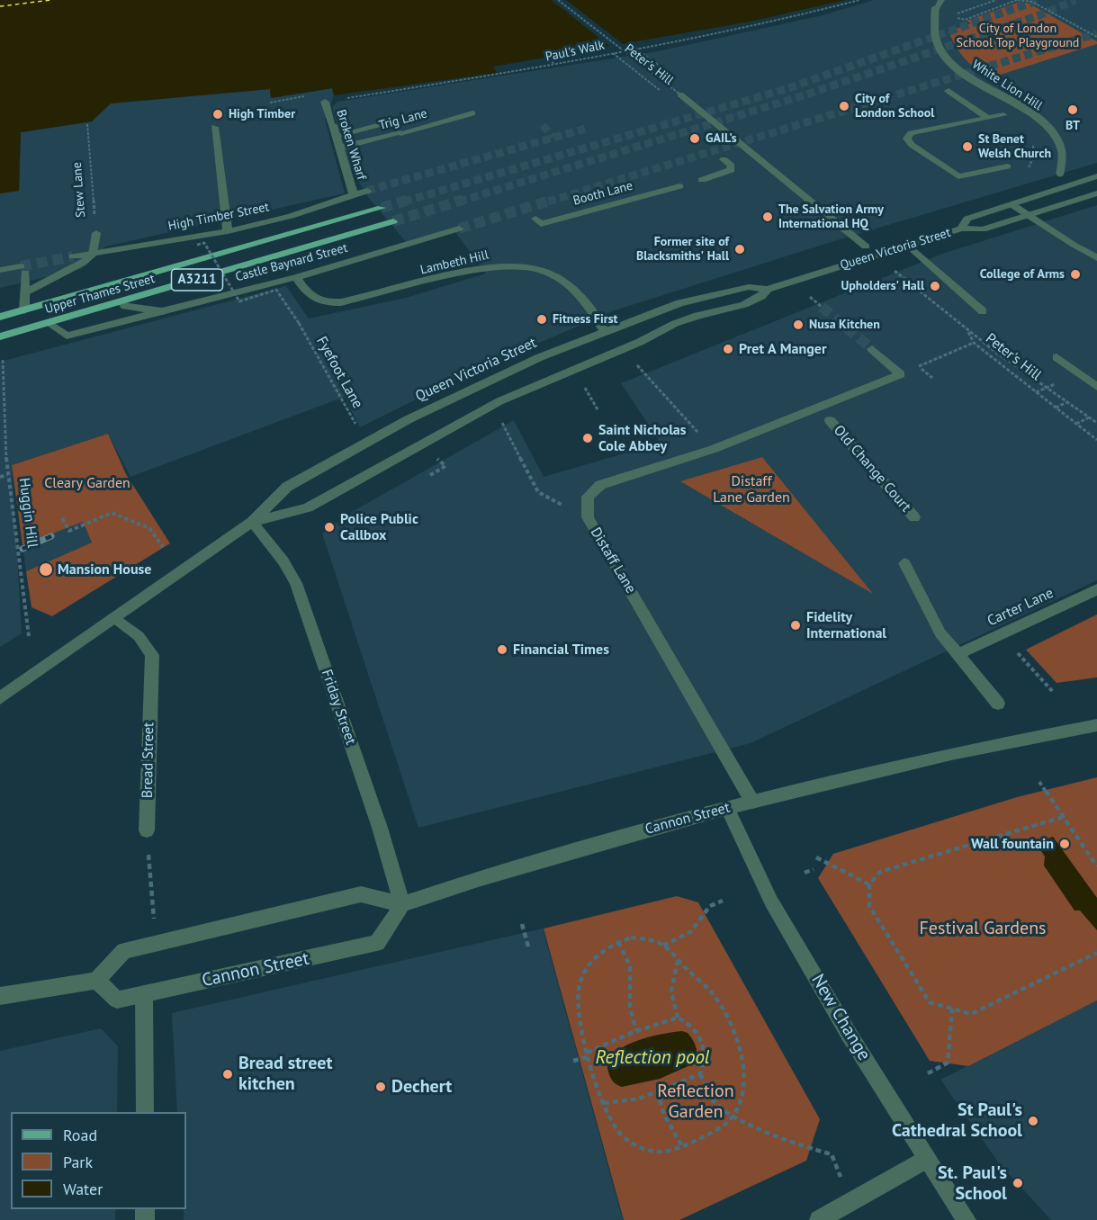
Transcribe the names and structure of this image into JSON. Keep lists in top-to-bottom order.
{
  "streets": {
    "main road": ["A3211", "Upper Thames Street"],
    "street": [
      "Peter's Hill",
      "White Lion Hill",
      "Trig Lane",
      "Broken Wharf",
      "Stew Lane",
      "Booth Lane",
      "High Timber Street",
      "Queen Victoria Street",
      "Castle Baynard Street",
      "Lambeth Hill",
      "Old Change Court",
      "Distaff Lane",
      "Carter Lane",
      "Friday Street",
      "Bread Street",
      "Cannon Street",
      "New Change"
    ],
    "path": ["Paul's Walk", "Fyefoot Lane", "Huggin Hill"]
  },
  "crossings": [
    ["Paul's Walk", "Peter's Hill"],
    ["Paul's Walk", "Broken Wharf"],
    ["White Lion Hill", "Queen Victoria Street"],
    ["Trig Lane", "Broken Wharf"],
    ["Broken Wharf", "High Timber Street"],
    ["Stew Lane", "High Timber Street"],
    ["Queen Victoria Street", "Lambeth Hill"],
    ["Queen Victoria Street", "Friday Street"],
    ["Queen Victoria Street", "Bread Street"],
    ["Castle Baynard Street", "Lambeth Hill"],
    ["Castle Baynard Street", "Upper Thames Street"],
    ["Distaff Lane", "Cannon Street"],
    ["Friday Street", "Cannon Street"],
    ["Cannon Street", "New Change"]
  ],
  "water": ["Reflection pool"],
  "parks": [
    "City of London School Top Playground",
    "Distaff Lane Garden",
    "Cleary Garden",
    "Festival Gardens",
    "Reflection Garden"
  ],
  "places": [
    "City of London School",
    "BT",
    "High Timber",
    "GAIL's",
    "St Benet Welsh Church",
    "The Salvation Army International HQ",
    "Former site of Blacksmiths' Hall",
    "College of Arms",
    "Upholders' Hall",
    "Fitness First",
    "Nusa Kitchen",
    "Pret A Manger",
    "Saint Nicholas Cole Abbey",
    "Police Public Callbox",
    "Mansion House",
    "Fidelity International",
    "Financial Times",
    "Wall fountain",
    "Bread street kitchen",
    "Dechert",
    "St Paul's Cathedral School",
    "St. Paul's School"
  ],
  "legend": ["Road", "Park", "Water"]
}
